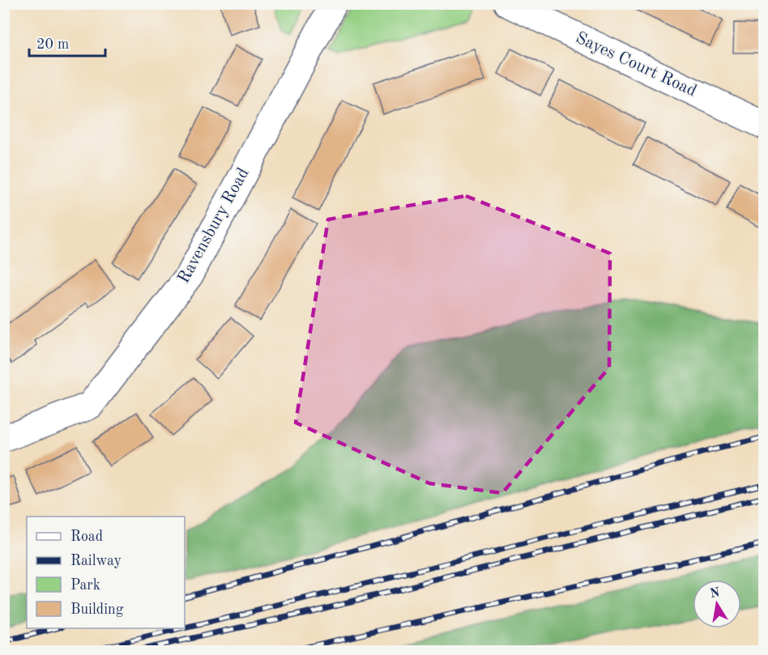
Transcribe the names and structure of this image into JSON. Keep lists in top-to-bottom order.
{
  "streets": {
    "street": ["Sayes Court Road", "Ravensbury Road"]
  },
  "legend": [
    "Road",
    "Railway",
    "Park",
    "Building"
  ],
  "scale_bar": "20 m",
  "north": "top"
}
